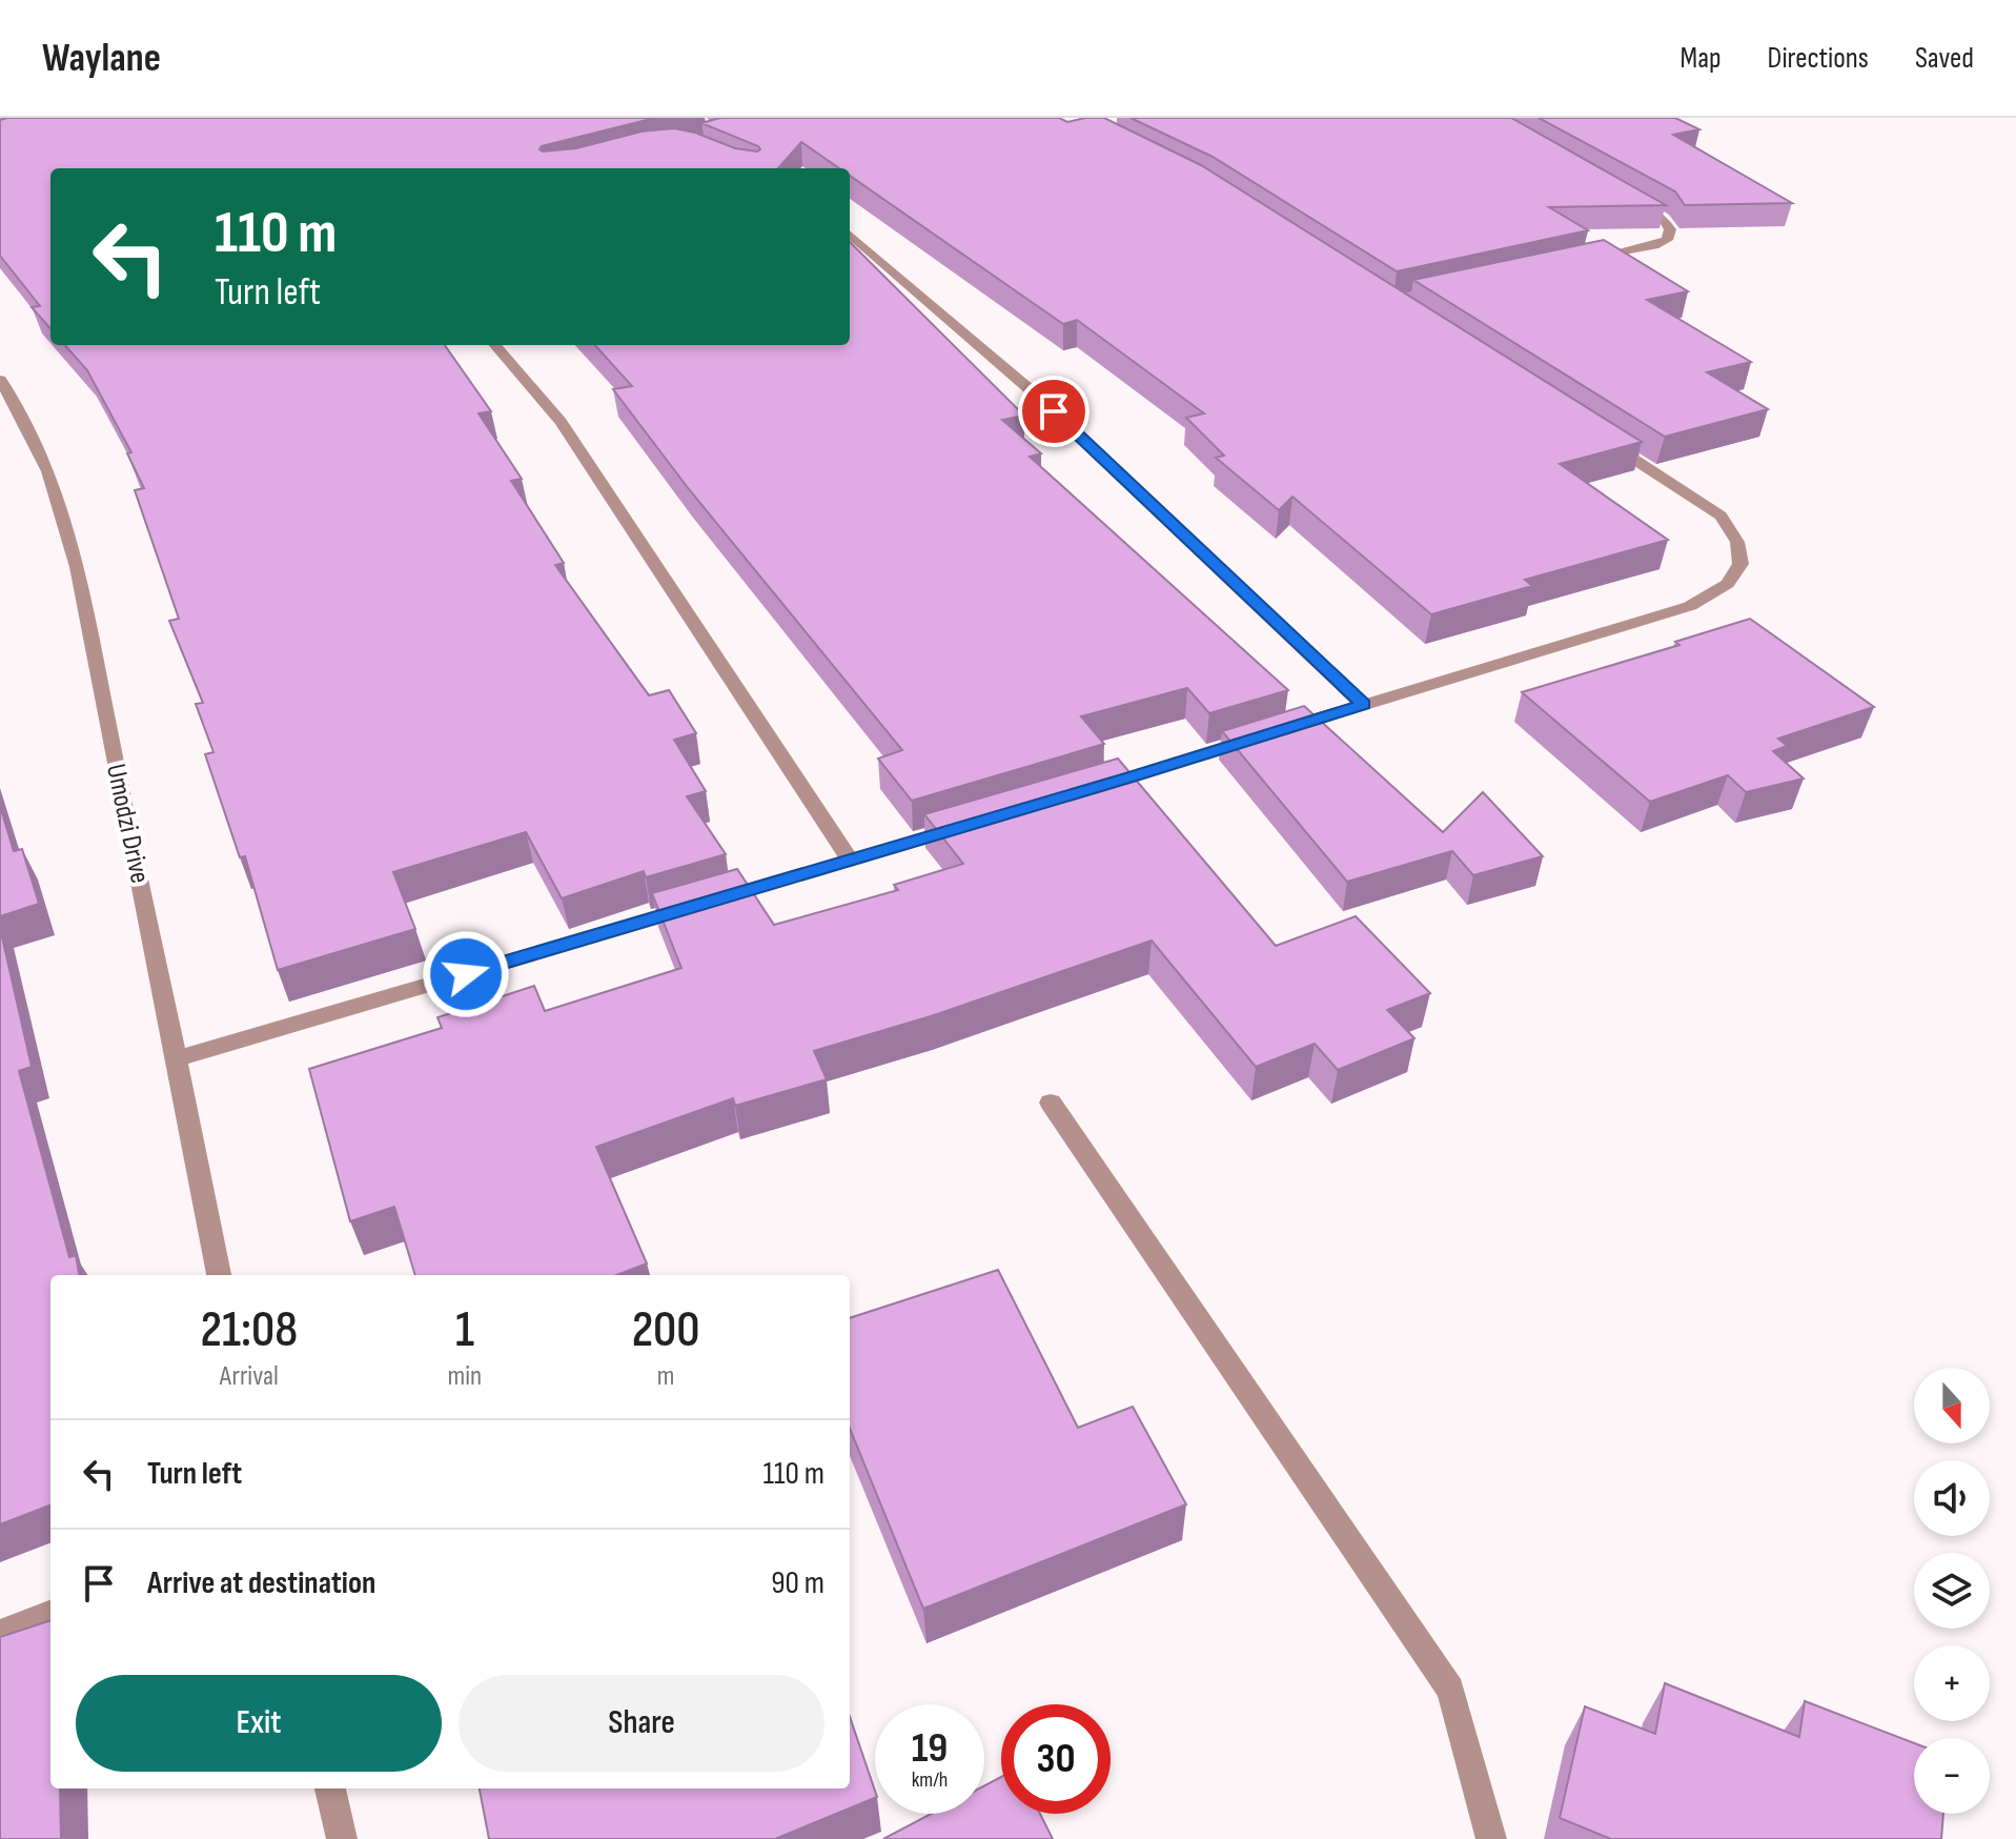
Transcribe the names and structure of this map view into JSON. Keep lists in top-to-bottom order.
{
  "streets": {
    "street": ["Umodzi Drive"]
  },
  "north": "bottom",
  "page": {
    "header": "Waylane",
    "nav": ["Map", "Directions", "Saved"],
    "turn": ["110 m", "Turn left"],
    "eta": [
      "21:08",
      "Arrival",
      "1",
      "min",
      "200",
      "m"
    ],
    "map_buttons": ["+", "−"],
    "list": [
      {
        "name": "Turn left",
        "value": "110 m"
      },
      {
        "name": "Arrive at destination",
        "value": "90 m"
      }
    ],
    "buttons": ["Exit", "Share"],
    "speed": "19 km/h",
    "limit": "30"
  }
}
